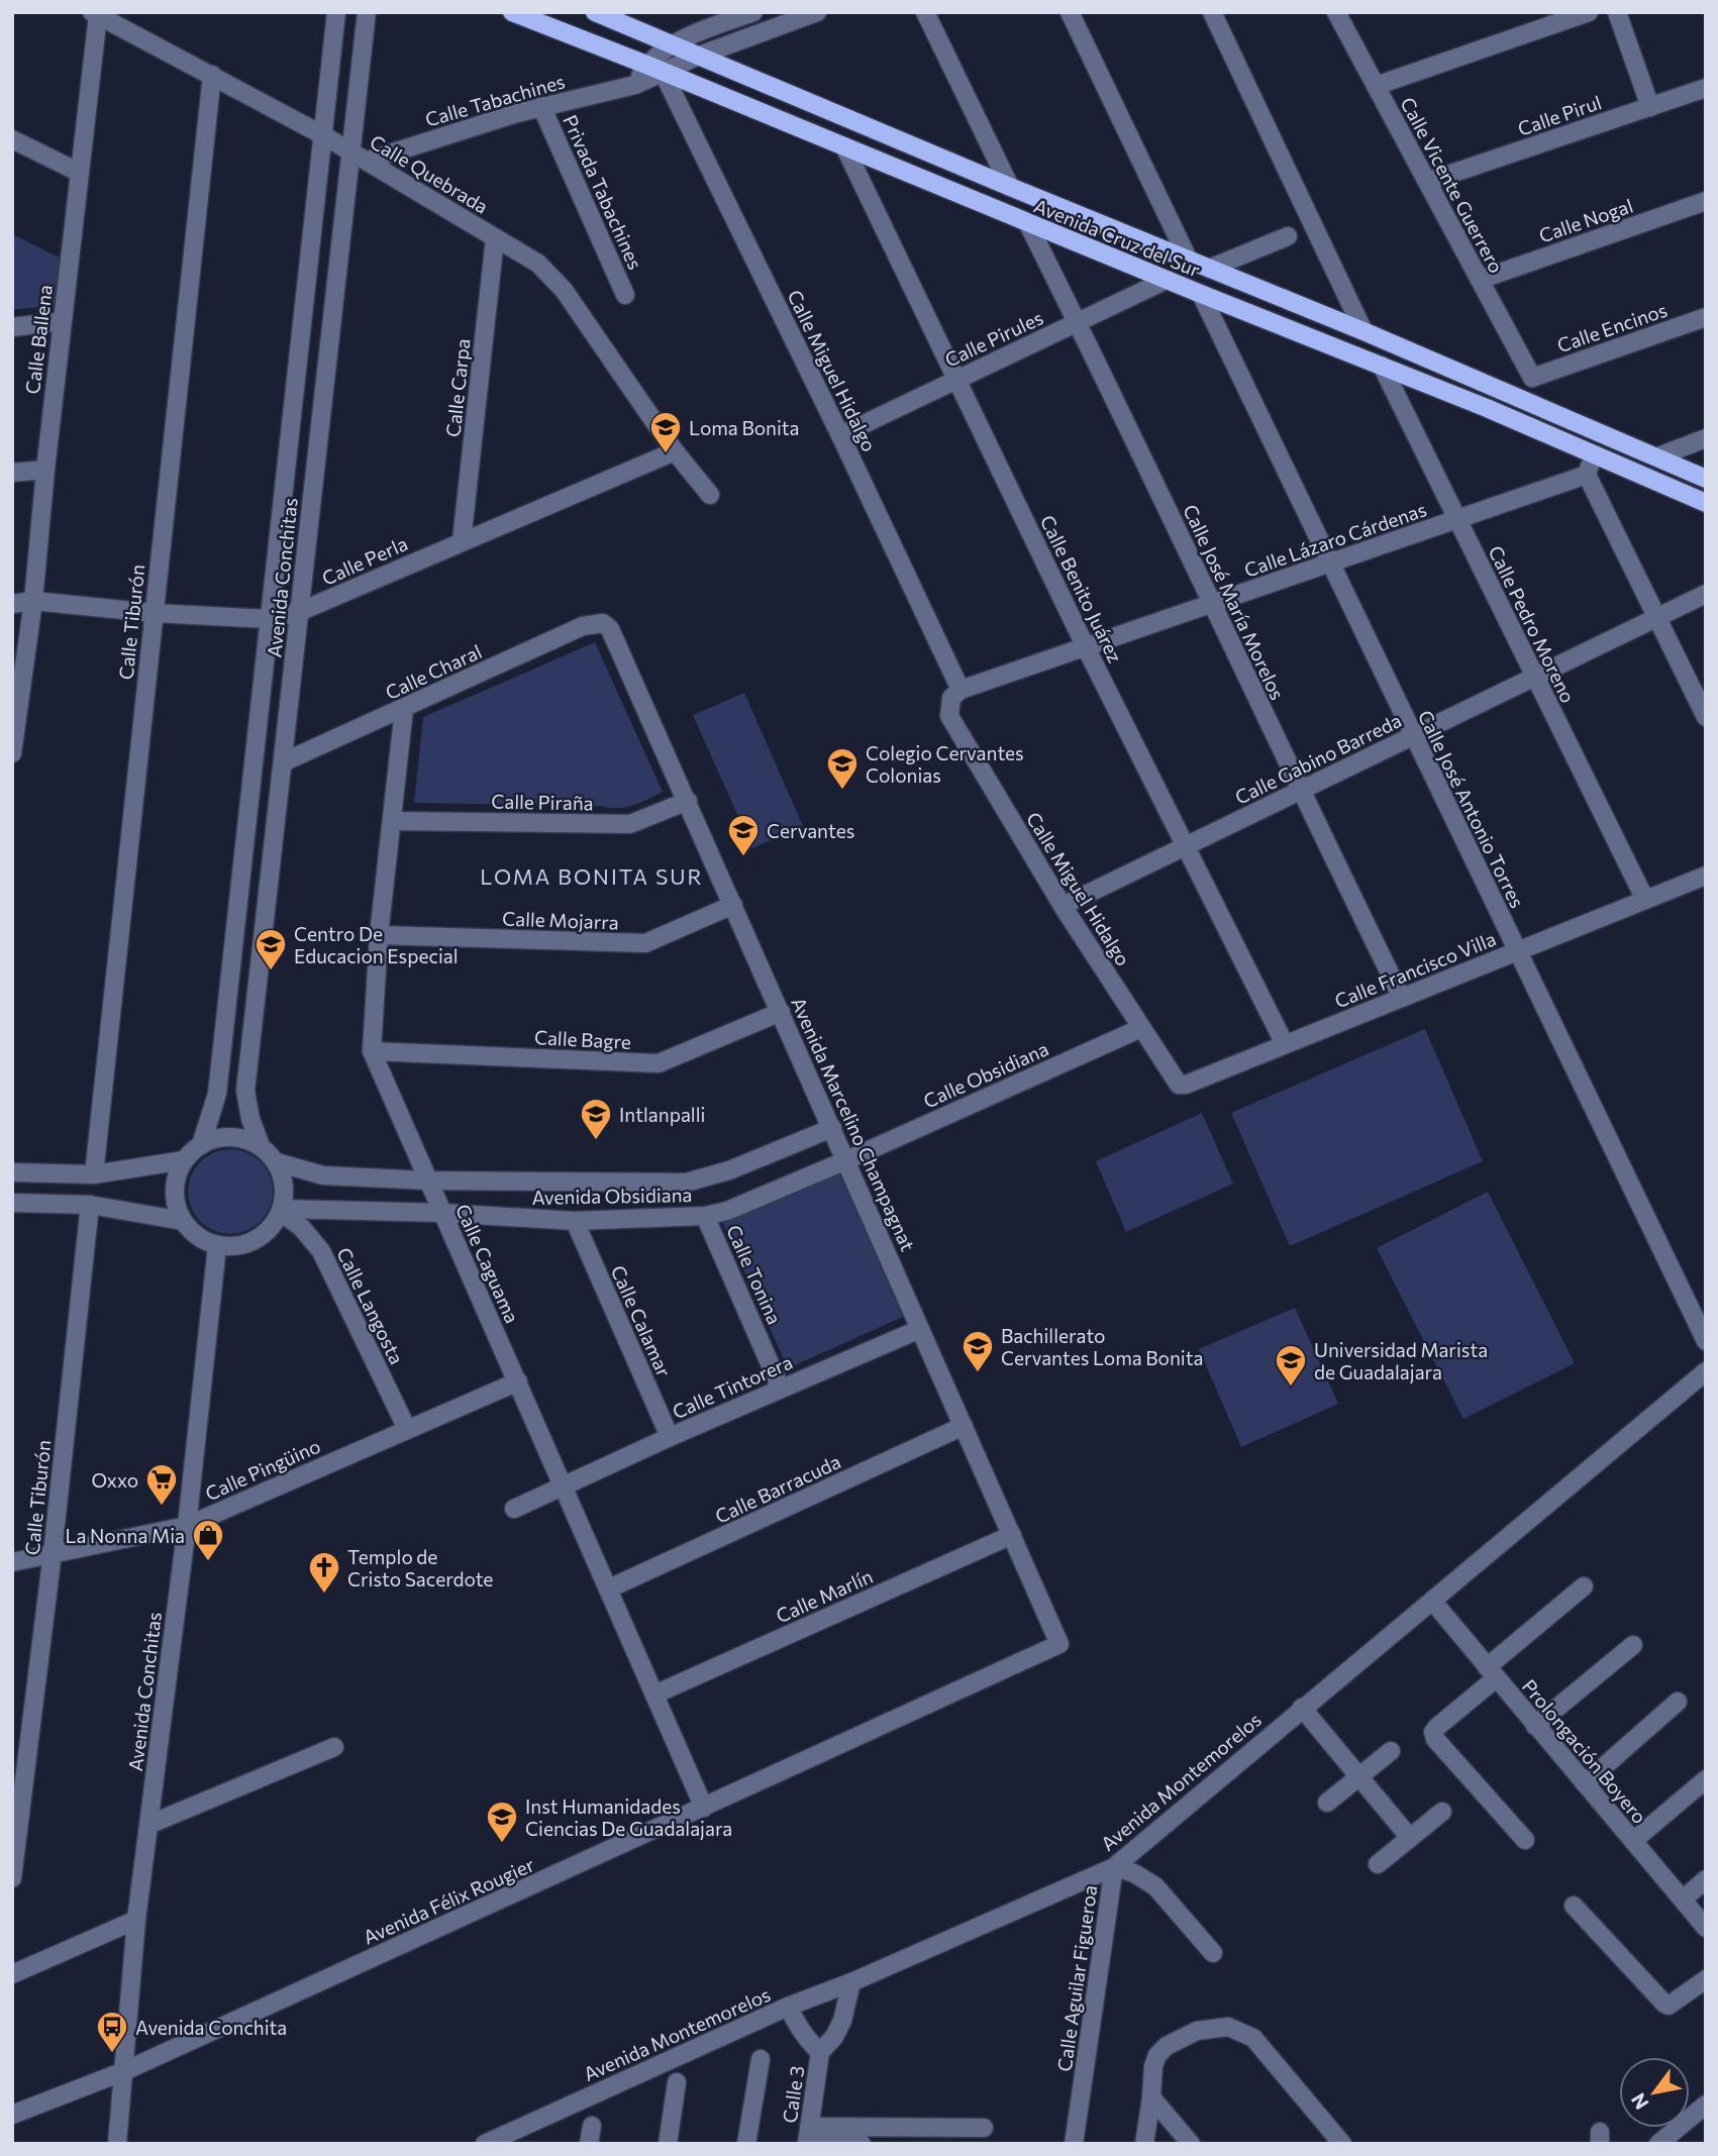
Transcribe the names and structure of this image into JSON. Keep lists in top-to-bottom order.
{
  "streets": {
    "main road": ["Avenida Cruz del Sur"],
    "street": [
      "Calle Tabachines",
      "Calle Pirul",
      "Calle Quebrada",
      "Calle Vicente Guerrero",
      "Privada Tabachines",
      "Calle Nogal",
      "Calle Encinos",
      "Calle Pirules",
      "Calle Ballena",
      "Calle Miguel Hidalgo",
      "Calle Carpa",
      "Calle Lázaro Cárdenas",
      "Calle Perla",
      "Avenida Conchitas",
      "Calle Benito Juárez",
      "Calle José María Morelos",
      "Calle Tiburón",
      "Calle Pedro Moreno",
      "Calle Charal",
      "Calle Gabino Barreda",
      "Calle Piraña",
      "Calle José Antonio Torres",
      "Calle Mojarra",
      "Calle Francisco Villa",
      "Calle Bagre",
      "Calle Obsidiana",
      "Avenida Marcelino Champagnat",
      "Avenida Obsidiana",
      "Calle Caguama",
      "Calle Tonina",
      "Calle Langosta",
      "Calle Calamar",
      "Calle Tintorera",
      "Calle Pingüino",
      "Calle Barracuda",
      "Calle Marlín",
      "Prolongación Boyero",
      "Avenida Montemorelos",
      "Avenida Félix Rougier",
      "Calle Aguilar Figueroa",
      "Calle 3"
    ]
  },
  "crossings": [
    ["Calle Tabachines", "Calle Quebrada"],
    ["Calle Tabachines", "Privada Tabachines"],
    ["Calle Tabachines", "Avenida Cruz del Sur"],
    ["Calle Tabachines", "Calle Miguel Hidalgo"],
    ["Calle Tabachines", "Avenida Conchitas"],
    ["Calle Pirul", "Calle Vicente Guerrero"],
    ["Calle Quebrada", "Calle Ballena"],
    ["Calle Quebrada", "Calle Carpa"],
    ["Calle Quebrada", "Calle Perla"],
    ["Calle Quebrada", "Avenida Conchitas"],
    ["Calle Quebrada", "Calle Tiburón"],
    ["Calle Vicente Guerrero", "Calle Nogal"],
    ["Calle Vicente Guerrero", "Calle Encinos"],
    ["Avenida Cruz del Sur", "Calle Pirules"],
    ["Avenida Cruz del Sur", "Calle Miguel Hidalgo"],
    ["Avenida Cruz del Sur", "Calle Benito Juárez"],
    ["Avenida Cruz del Sur", "Calle José María Morelos"],
    ["Avenida Cruz del Sur", "Calle Pedro Moreno"],
    ["Avenida Cruz del Sur", "Calle José Antonio Torres"],
    ["Calle Pirules", "Calle Miguel Hidalgo"],
    ["Calle Pirules", "Calle Benito Juárez"],
    ["Calle Pirules", "Calle José María Morelos"],
    ["Calle Ballena", "Calle Perla"],
    ["Calle Miguel Hidalgo", "Calle Lázaro Cárdenas"],
    ["Calle Miguel Hidalgo", "Calle Gabino Barreda"],
    ["Calle Miguel Hidalgo", "Calle Francisco Villa"],
    ["Calle Miguel Hidalgo", "Calle Obsidiana"],
    ["Calle Carpa", "Calle Perla"],
    ["Calle Lázaro Cárdenas", "Calle Benito Juárez"],
    ["Calle Lázaro Cárdenas", "Calle José María Morelos"],
    ["Calle Lázaro Cárdenas", "Calle Pedro Moreno"],
    ["Calle Lázaro Cárdenas", "Calle José Antonio Torres"],
    ["Calle Perla", "Avenida Conchitas"],
    ["Calle Perla", "Calle Tiburón"],
    ["Avenida Conchitas", "Calle Charal"],
    ["Avenida Conchitas", "Avenida Obsidiana"],
    ["Avenida Conchitas", "Calle Langosta"],
    ["Avenida Conchitas", "Calle Pingüino"],
    ["Avenida Conchitas", "Avenida Félix Rougier"],
    ["Calle Benito Juárez", "Calle Gabino Barreda"],
    ["Calle Benito Juárez", "Calle Francisco Villa"],
    ["Calle José María Morelos", "Calle Gabino Barreda"],
    ["Calle José María Morelos", "Calle Francisco Villa"],
    ["Calle Tiburón", "Calle Pingüino"],
    ["Calle Pedro Moreno", "Calle Gabino Barreda"],
    ["Calle Pedro Moreno", "Calle Francisco Villa"],
    ["Calle Charal", "Avenida Marcelino Champagnat"],
    ["Calle Charal", "Calle Caguama"],
    ["Calle Gabino Barreda", "Calle José Antonio Torres"],
    ["Calle Piraña", "Avenida Marcelino Champagnat"],
    ["Calle Piraña", "Calle Caguama"],
    ["Calle José Antonio Torres", "Calle Francisco Villa"],
    ["Calle Mojarra", "Avenida Marcelino Champagnat"],
    ["Calle Mojarra", "Calle Caguama"],
    ["Calle Bagre", "Avenida Marcelino Champagnat"],
    ["Calle Bagre", "Calle Caguama"],
    ["Calle Obsidiana", "Avenida Marcelino Champagnat"],
    ["Calle Obsidiana", "Avenida Obsidiana"],
    ["Avenida Marcelino Champagnat", "Avenida Obsidiana"],
    ["Avenida Marcelino Champagnat", "Calle Tintorera"],
    ["Avenida Marcelino Champagnat", "Calle Barracuda"],
    ["Avenida Marcelino Champagnat", "Calle Marlín"],
    ["Avenida Marcelino Champagnat", "Avenida Félix Rougier"],
    ["Avenida Obsidiana", "Calle Caguama"],
    ["Avenida Obsidiana", "Calle Tonina"],
    ["Avenida Obsidiana", "Calle Langosta"],
    ["Avenida Obsidiana", "Calle Calamar"],
    ["Calle Caguama", "Calle Tintorera"],
    ["Calle Caguama", "Calle Pingüino"],
    ["Calle Caguama", "Calle Barracuda"],
    ["Calle Caguama", "Calle Marlín"],
    ["Calle Caguama", "Avenida Félix Rougier"],
    ["Calle Tonina", "Calle Tintorera"],
    ["Calle Langosta", "Calle Pingüino"],
    ["Calle Calamar", "Calle Tintorera"],
    ["Prolongación Boyero", "Avenida Montemorelos"],
    ["Avenida Montemorelos", "Calle Aguilar Figueroa"],
    ["Avenida Montemorelos", "Calle 3"]
  ],
  "districts": ["LOMA BONITA SUR"],
  "places": {
    "school or university": [
      "Loma Bonita",
      "Colegio Cervantes Colonias",
      "Cervantes",
      "Centro De Educacion Especial",
      "Intlanpalli",
      "Bachillerato Cervantes Loma Bonita",
      "Universidad Marista de Guadalajara",
      "Inst Humanidades Ciencias De Guadalajara"
    ],
    "supermarket": ["Oxxo"],
    "shop": ["La Nonna Mia"],
    "church": ["Templo de Cristo Sacerdote"],
    "bus stop": ["Avenida Conchita"]
  },
  "north": "bottom left"
}
